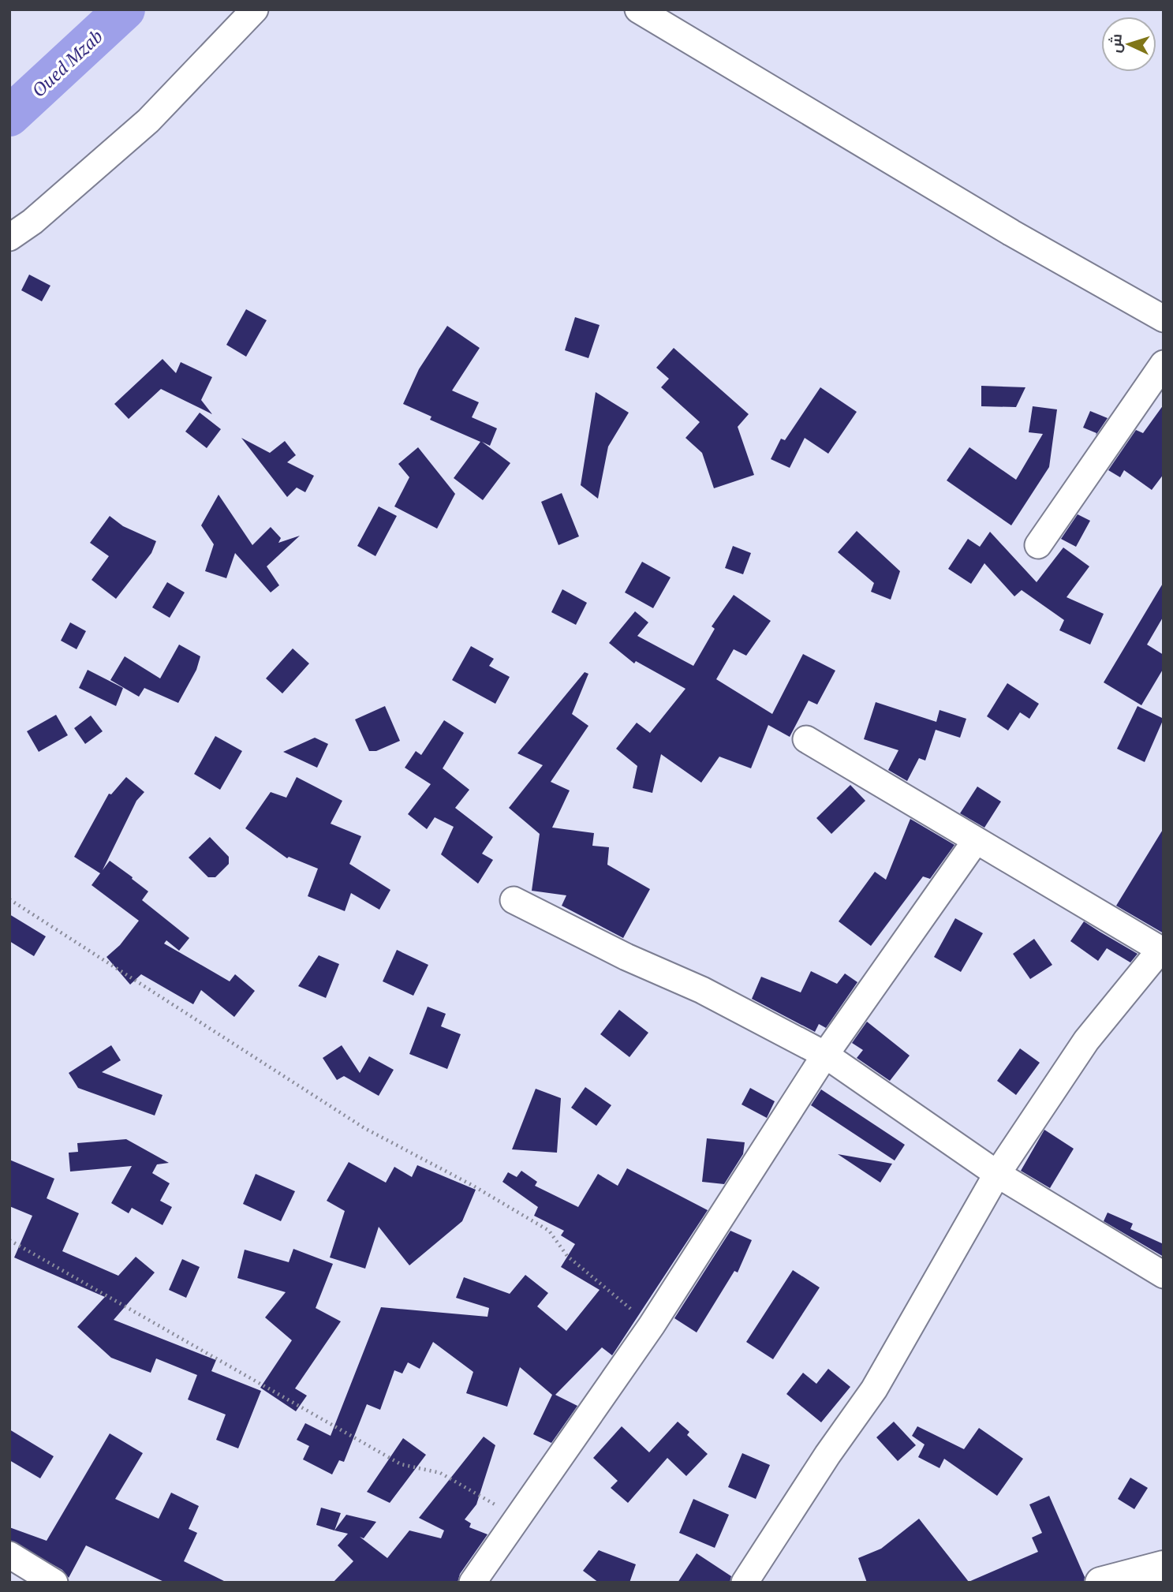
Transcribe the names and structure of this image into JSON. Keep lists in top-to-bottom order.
{
  "water": ["Oued Mzab"],
  "north": "left"
}
